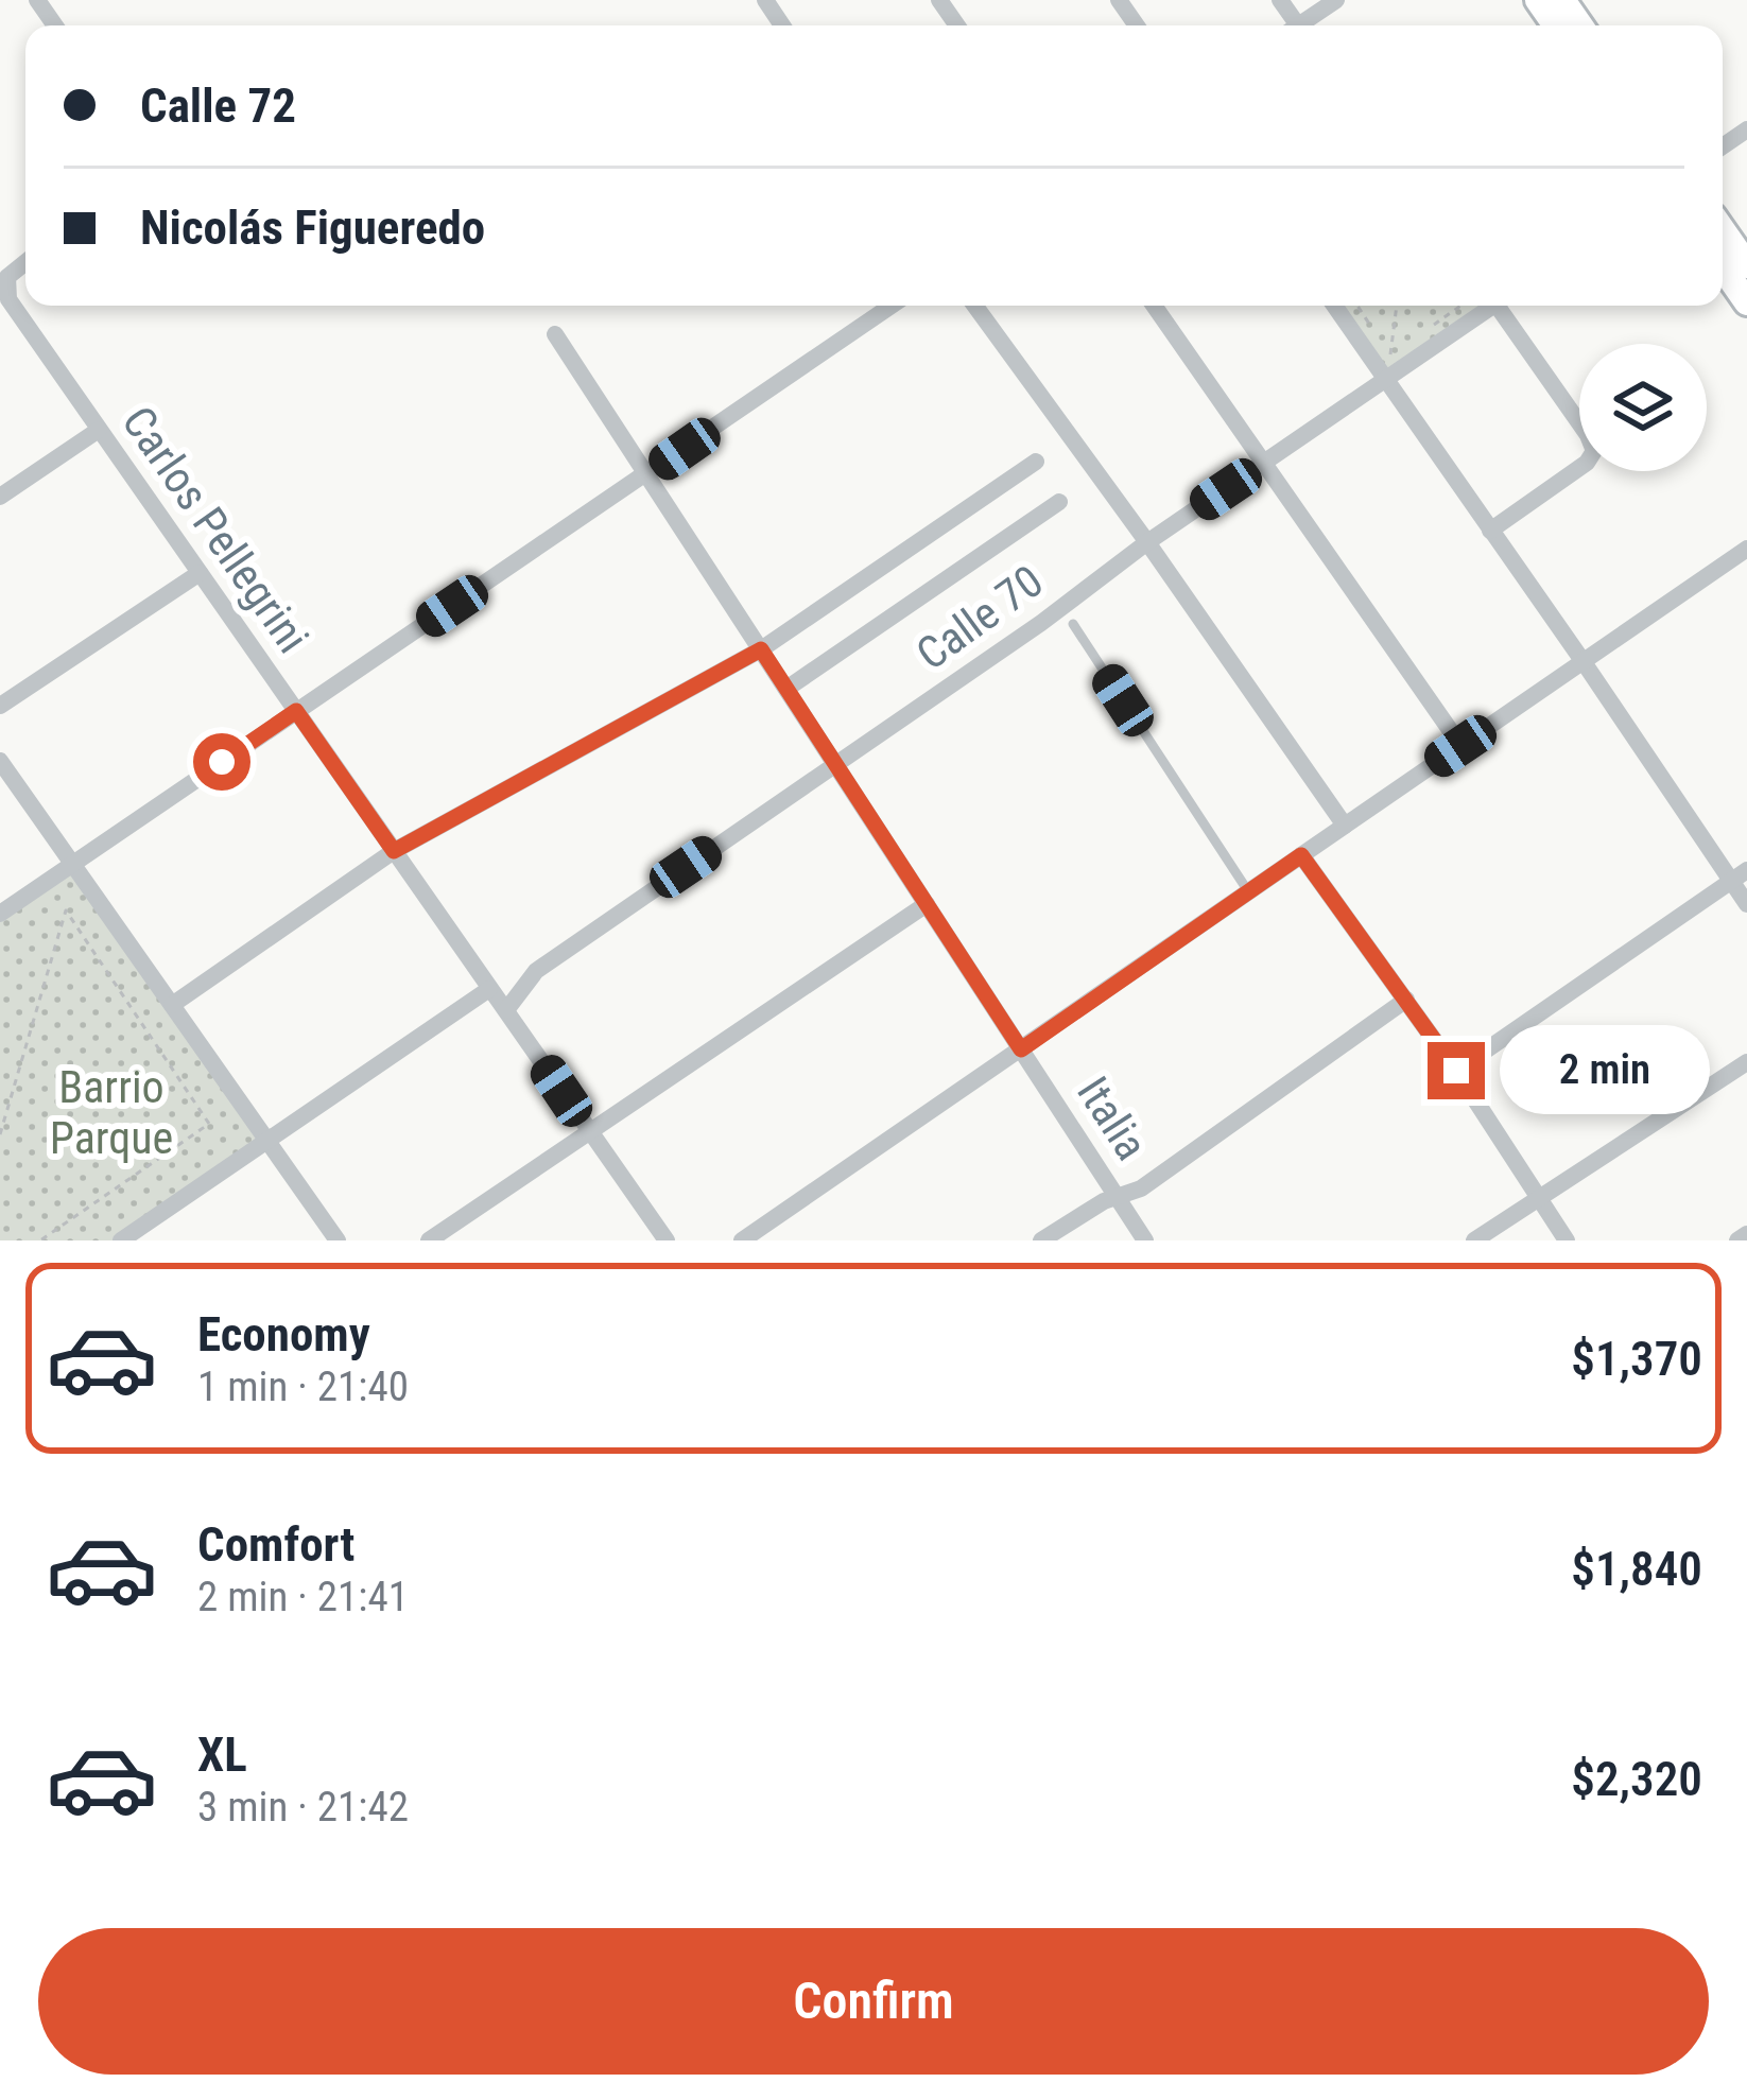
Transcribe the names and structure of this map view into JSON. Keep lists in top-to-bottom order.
{
  "streets": {
    "street": ["Carlos Pellegrini", "Calle 70", "Italia"]
  },
  "crossings": [
    ["Carlos Pellegrini", "Calle 70"],
    ["Calle 70", "Italia"]
  ],
  "parks": ["Barrio Parque"],
  "page": {
    "banner": ["Calle 72", "Nicolás Figueredo"],
    "bubble": "2 min",
    "list": [
      {
        "name": "Economy",
        "note": "1 min · 21:40",
        "value": "$1,370"
      },
      {
        "name": "Comfort",
        "note": "2 min · 21:41",
        "value": "$1,840"
      },
      {
        "name": "XL",
        "note": "3 min · 21:42",
        "value": "$2,320"
      }
    ],
    "buttons": "Confirm"
  }
}
